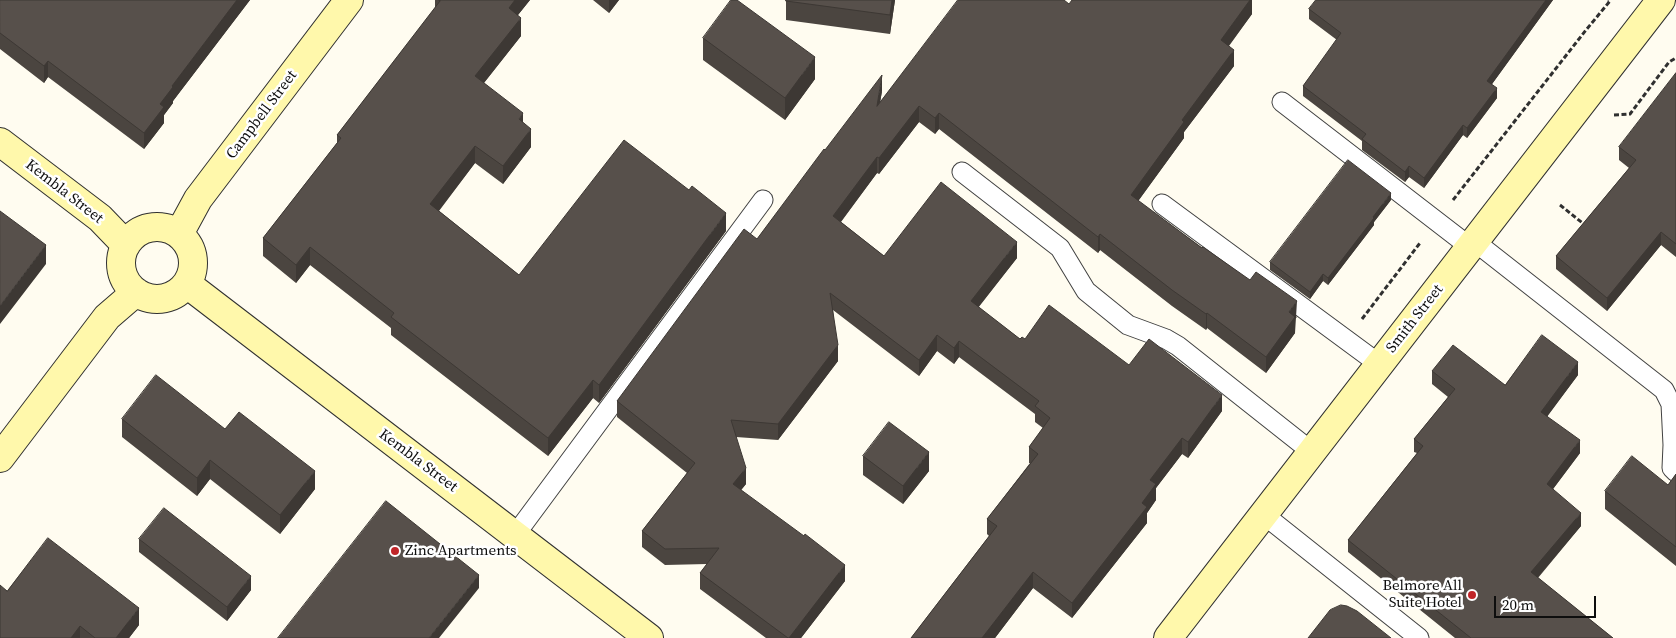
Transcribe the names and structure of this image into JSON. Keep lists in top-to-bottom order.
{
  "streets": {
    "street": ["Campbell Street", "Kembla Street", "Smith Street"]
  },
  "crossings": [
    ["Campbell Street", "Kembla Street"]
  ],
  "places": ["Zinc Apartments", "Belmore All Suite Hotel"],
  "scale_bar": "20 m"
}
